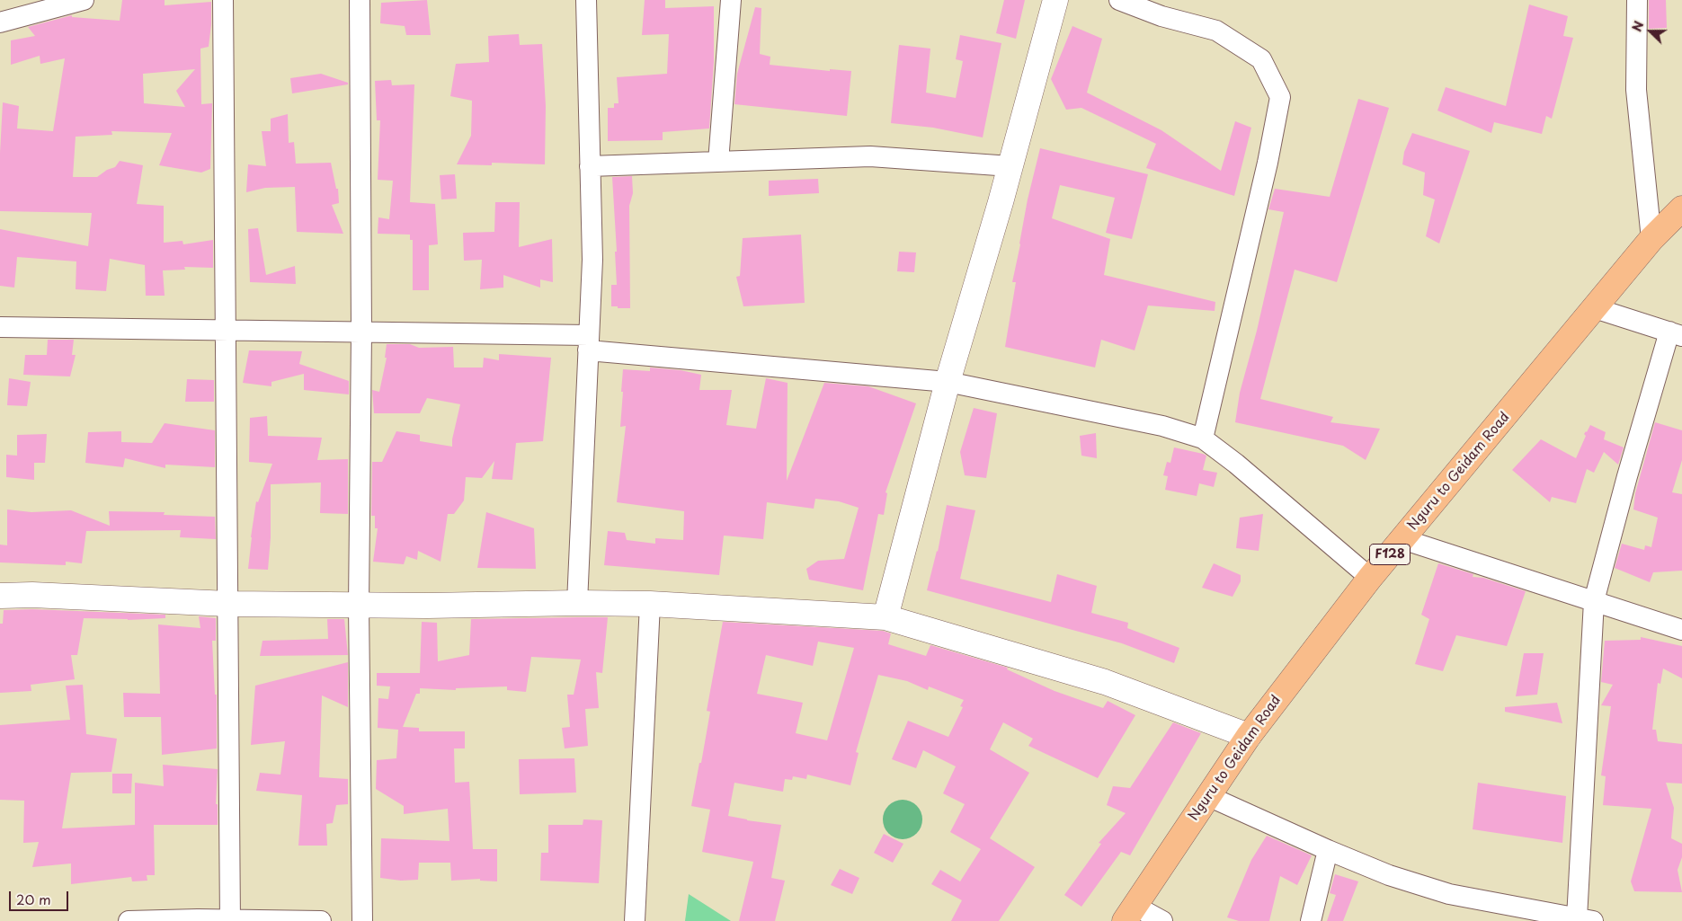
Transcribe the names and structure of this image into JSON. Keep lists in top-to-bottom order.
{
  "streets": {
    "main road": ["Nguru to Geidam Road", "F128"]
  },
  "scale_bar": "20 m",
  "north": "left"
}
